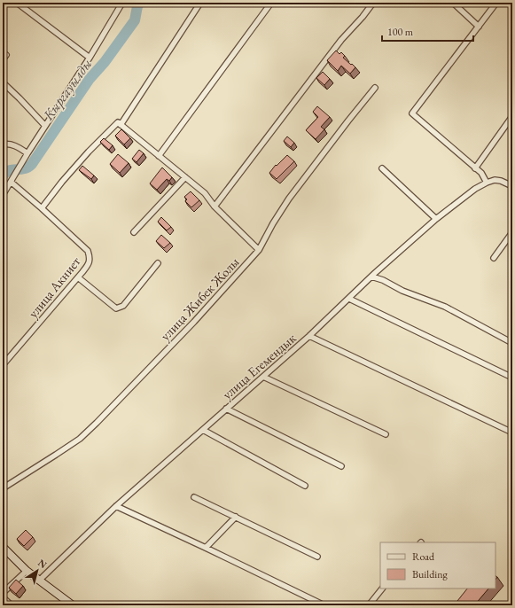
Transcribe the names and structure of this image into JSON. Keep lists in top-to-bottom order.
{
  "streets": {
    "street": ["улица Акниет", "улица Жибек Жолы", "улица Егемендык"]
  },
  "water": ["Кыргауылды"],
  "legend": ["Road", "Building"],
  "scale_bar": "100 m",
  "north": "top right"
}
